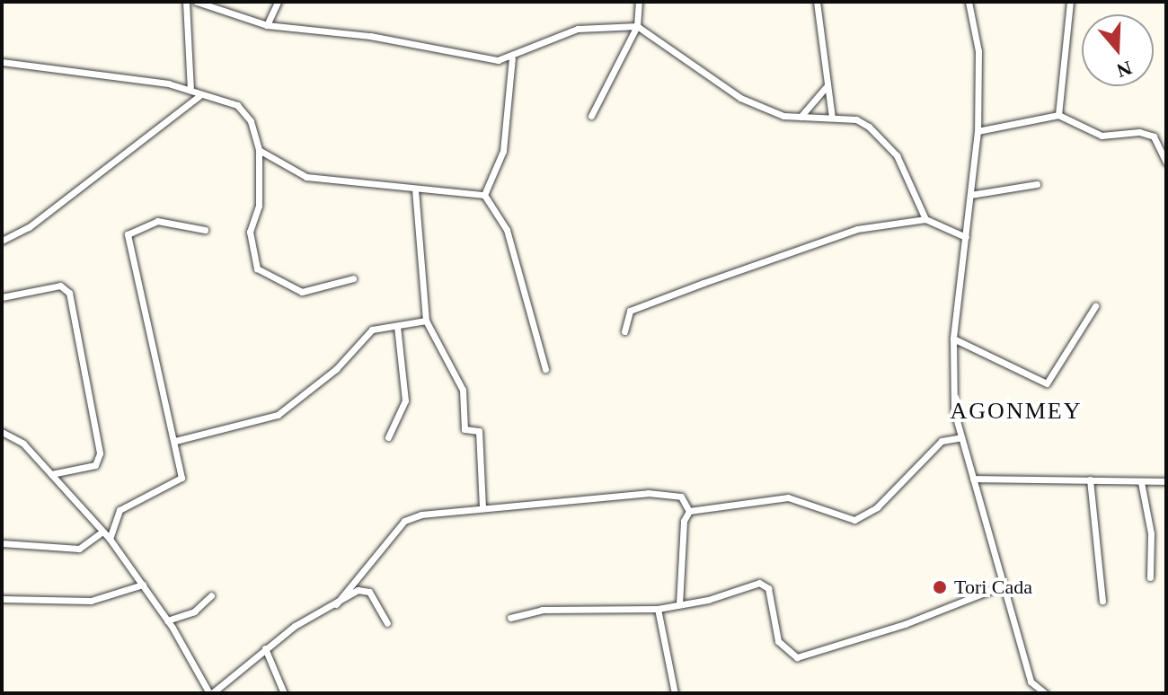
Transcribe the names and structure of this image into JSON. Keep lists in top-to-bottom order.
{
  "districts": ["AGONMEY"],
  "places": ["Tori Cada"],
  "north": "bottom"
}
